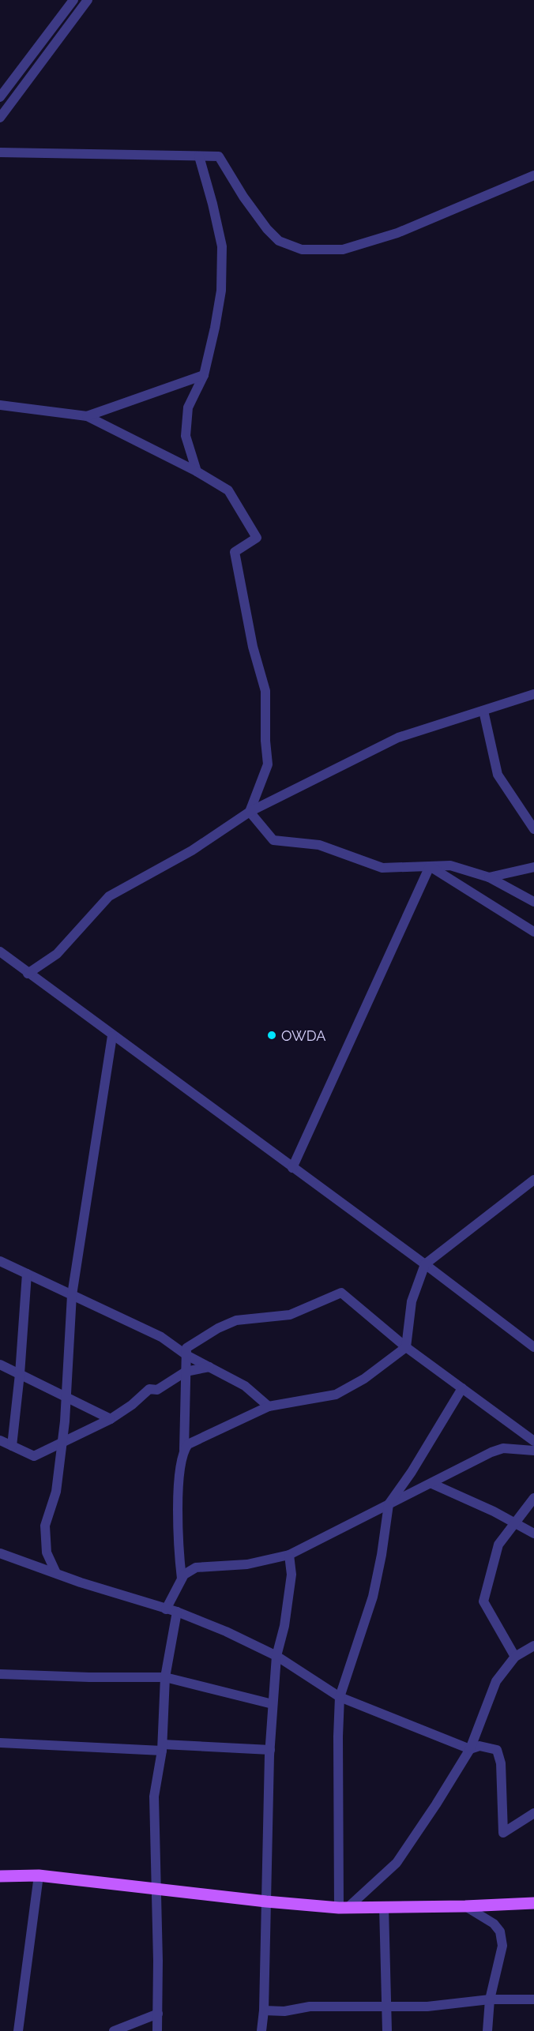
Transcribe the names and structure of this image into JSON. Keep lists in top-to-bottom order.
{
  "places": ["OWDA"]
}
